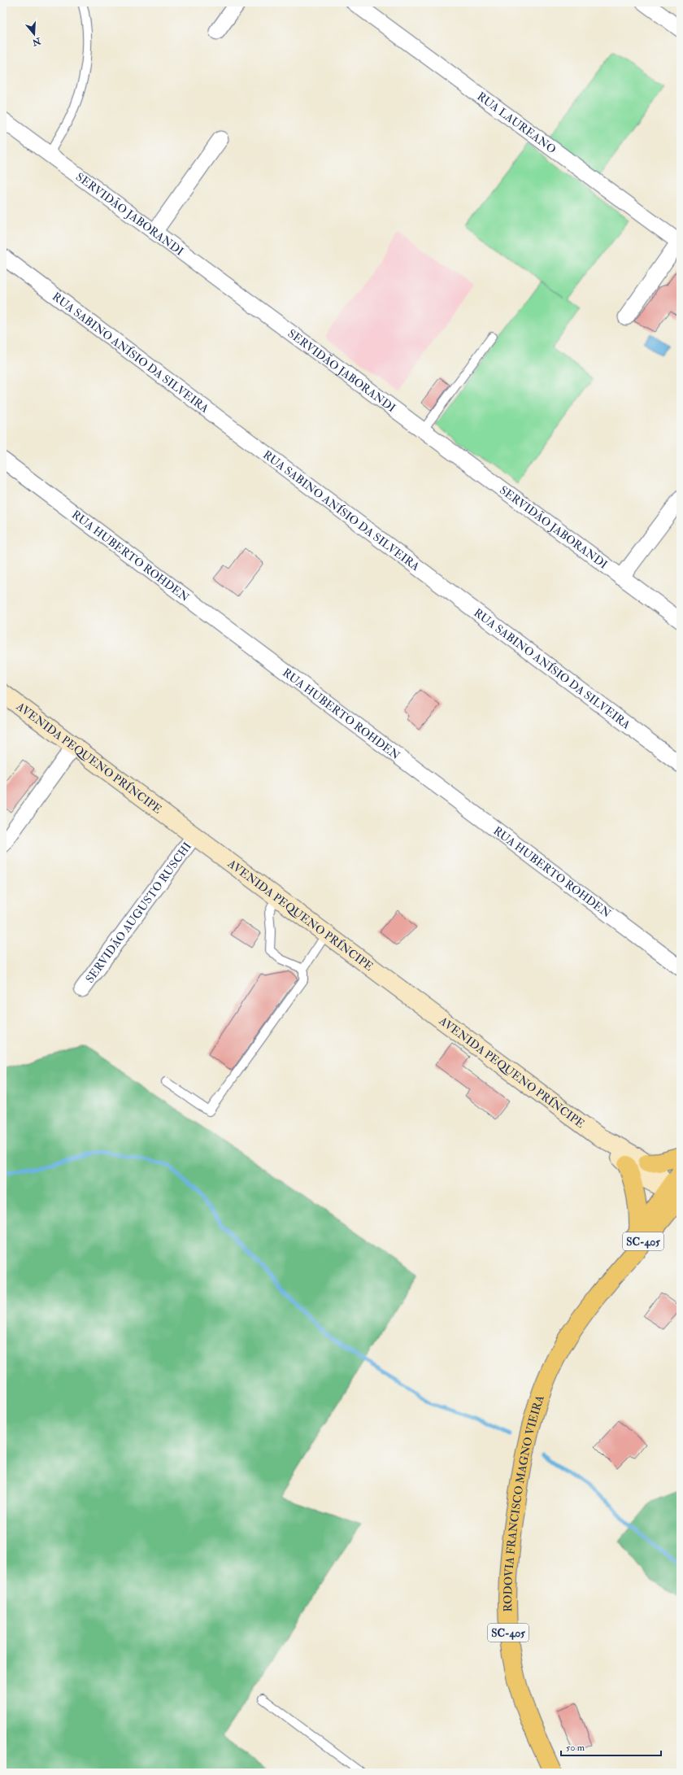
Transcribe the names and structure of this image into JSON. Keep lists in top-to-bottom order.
{
  "streets": {
    "main road": ["AVENIDA PEQUENO PRÍNCIPE", "SC-405", "RODOVIA FRANCISCO MAGNO VIEIRA"],
    "street": [
      "RUA LAUREANO",
      "SERVIDÃO JABORANDI",
      "RUA SABINO ANÍSIO DA SILVEIRA",
      "RUA HUBERTO ROHDEN",
      "SERVIDÃO AUGUSTO RUSCHI"
    ]
  },
  "crossings": [
    ["AVENIDA PEQUENO PRÍNCIPE", "SERVIDÃO AUGUSTO RUSCHI"],
    ["AVENIDA PEQUENO PRÍNCIPE", "RODOVIA FRANCISCO MAGNO VIEIRA"]
  ],
  "scale_bar": "50 m",
  "north": "bottom"
}
